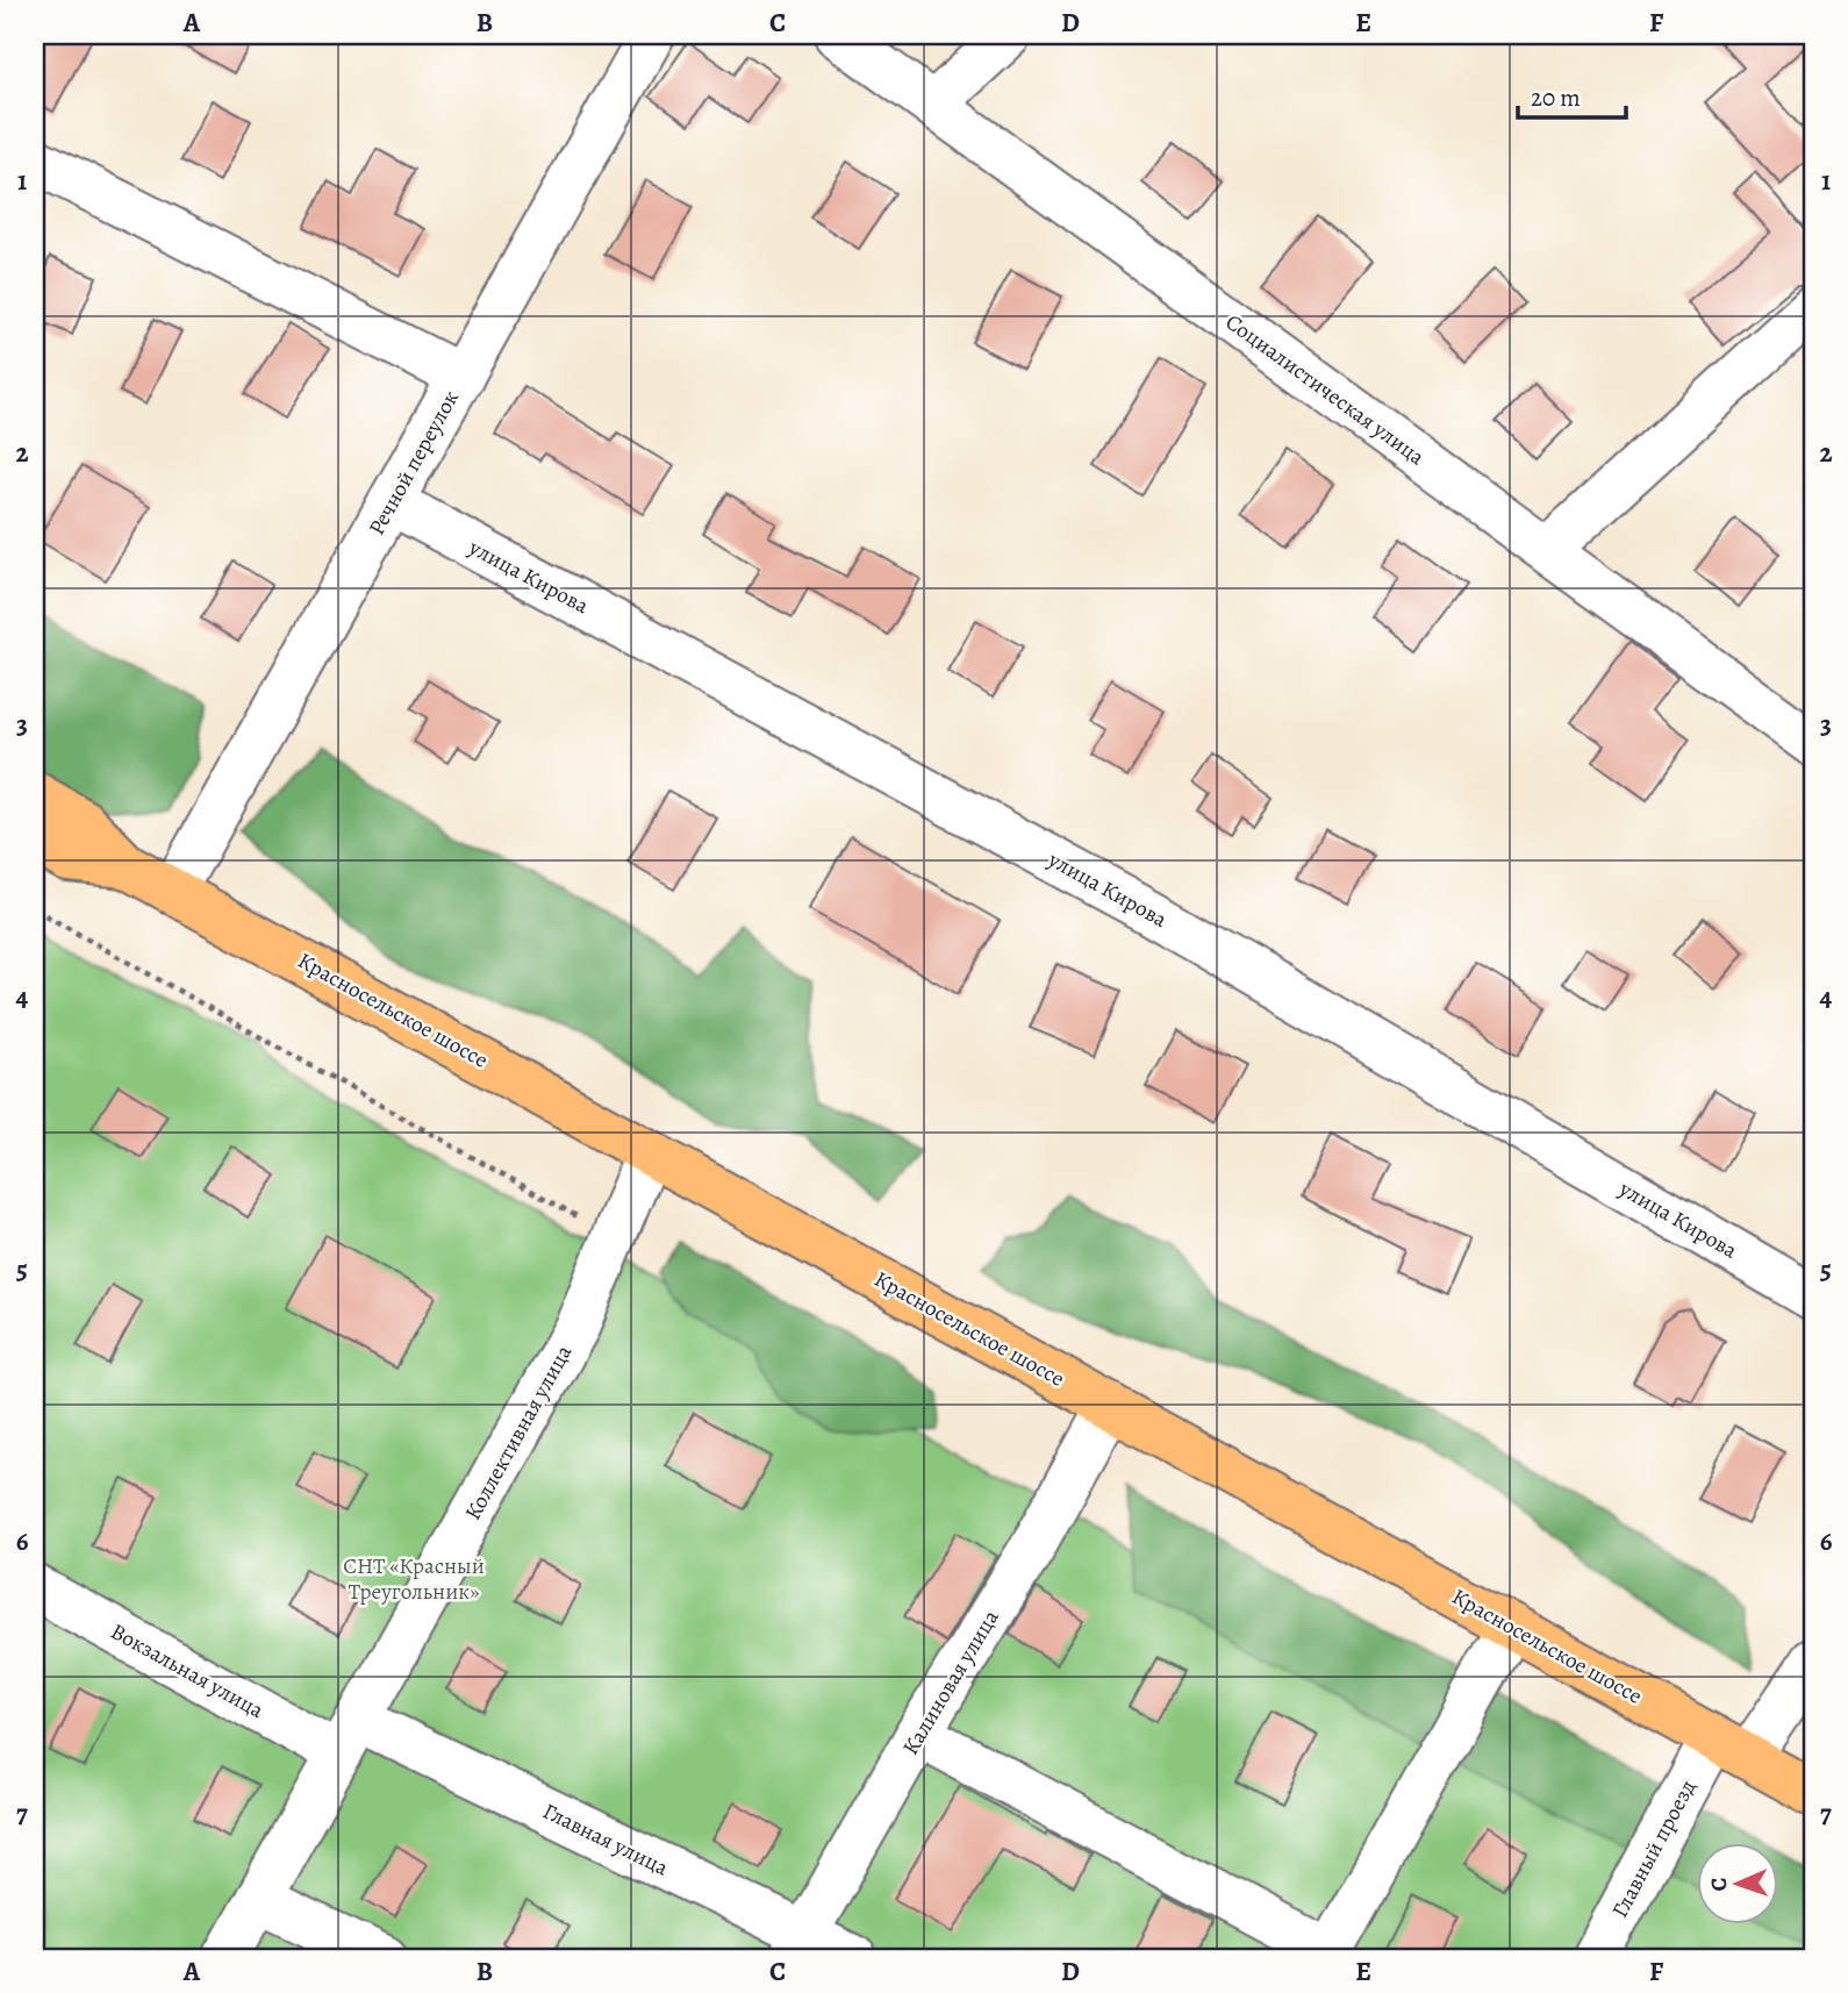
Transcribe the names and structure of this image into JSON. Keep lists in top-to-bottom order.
{
  "streets": {
    "highway": ["Красносельское шоссе"],
    "street": [
      "Социалистическая улица",
      "Речной переулок",
      "улица Кирова",
      "Коллективная улица",
      "Вокзальная улица",
      "Калиновая улица",
      "Главная улица",
      "Главный проезд"
    ]
  },
  "crossings": [
    ["Речной переулок", "улица Кирова"],
    ["Речной переулок", "Красносельское шоссе"],
    ["Красносельское шоссе", "Коллективная улица"],
    ["Красносельское шоссе", "Калиновая улица"],
    ["Красносельское шоссе", "Главный проезд"],
    ["Коллективная улица", "Вокзальная улица"],
    ["Коллективная улица", "Главная улица"],
    ["Вокзальная улица", "Главная улица"],
    ["Калиновая улица", "Главная улица"]
  ],
  "parks": ["СНТ «Красный Треугольник»"],
  "scale_bar": "20 m",
  "north": "left",
  "grid": {
    "columns": [
      "A",
      "B",
      "C",
      "D",
      "E",
      "F"
    ],
    "rows": [
      "1",
      "2",
      "3",
      "4",
      "5",
      "6",
      "7"
    ]
  }
}
